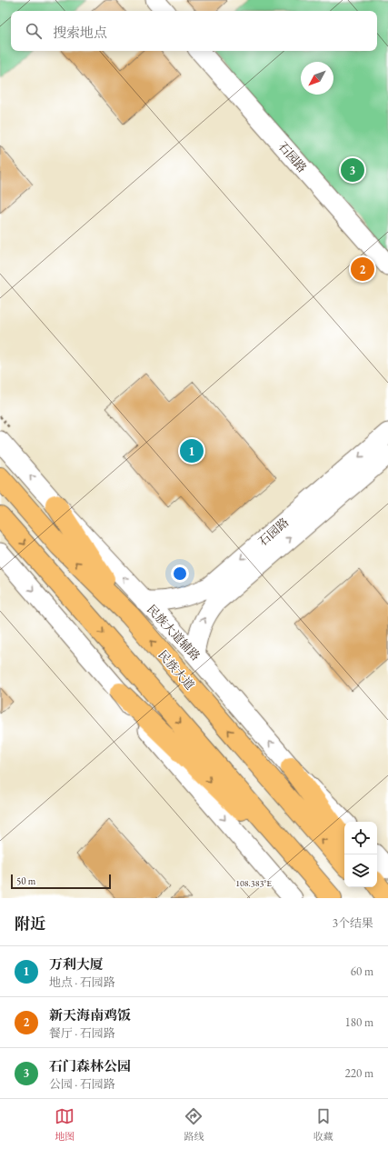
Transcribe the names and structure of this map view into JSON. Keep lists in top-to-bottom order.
{
  "streets": {
    "highway": ["民族大道"],
    "street": ["石园路", "民族大道辅路"]
  },
  "crossings": [
    ["石园路", "民族大道辅路"]
  ],
  "scale_bar": "50 m",
  "north": "bottom left",
  "page": {
    "search": "搜索地点",
    "pins": ["3", "2", "1"],
    "scale": "50 m",
    "heading": ["附近", "3个结果"],
    "list": [
      {
        "mark": "1",
        "name": "万利大厦",
        "note": "地点 · 石园路",
        "value": "60 m"
      },
      {
        "mark": "2",
        "name": "新天海南鸡饭",
        "note": "餐厅 · 石园路",
        "value": "180 m"
      },
      {
        "mark": "3",
        "name": "石门森林公园",
        "note": "公园 · 石园路",
        "value": "220 m"
      }
    ],
    "nav": ["地图", "路线", "收藏"]
  },
  "coordinates": ["108.383°E"]
}
